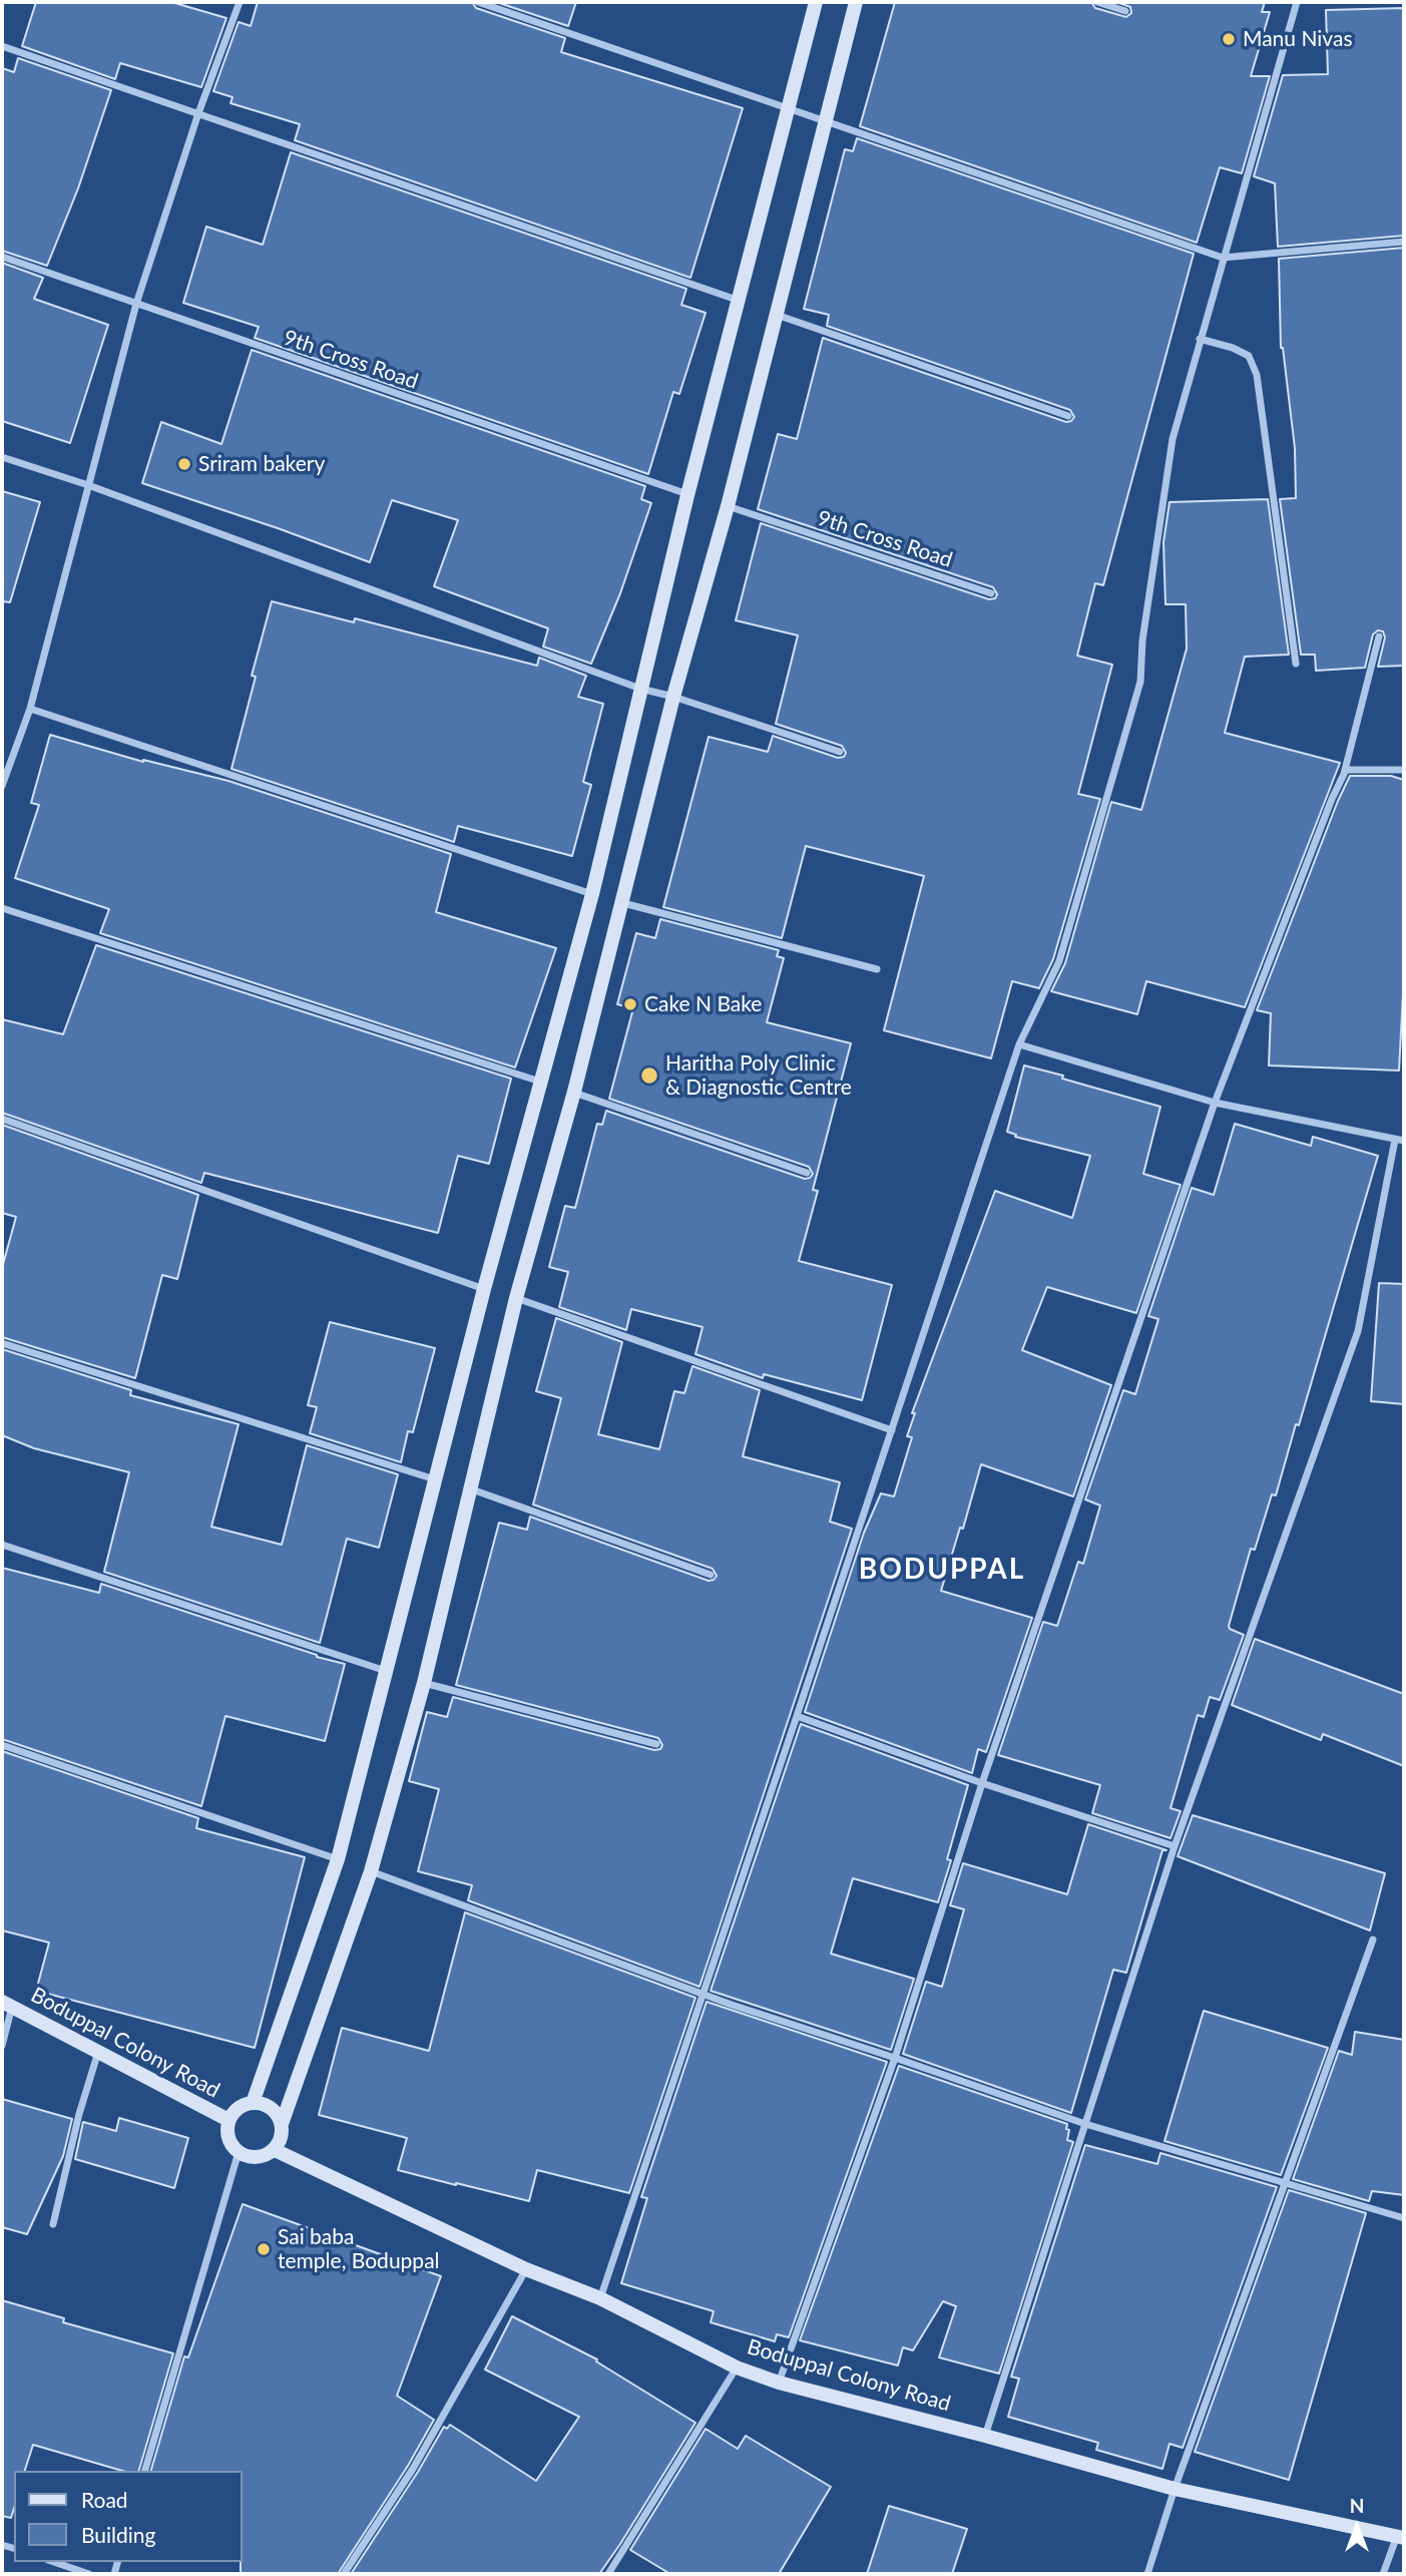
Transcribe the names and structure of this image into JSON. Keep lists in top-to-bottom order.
{
  "streets": {
    "street": ["9th Cross Road", "Boduppal Colony Road"]
  },
  "districts": ["BODUPPAL"],
  "places": [
    "Manu Nivas",
    "Sriram bakery",
    "Cake N Bake",
    "Haritha Poly Clinic & Diagnostic Centre",
    "Sai baba temple, Boduppal"
  ],
  "legend": ["Road", "Building"],
  "north": "top"
}
